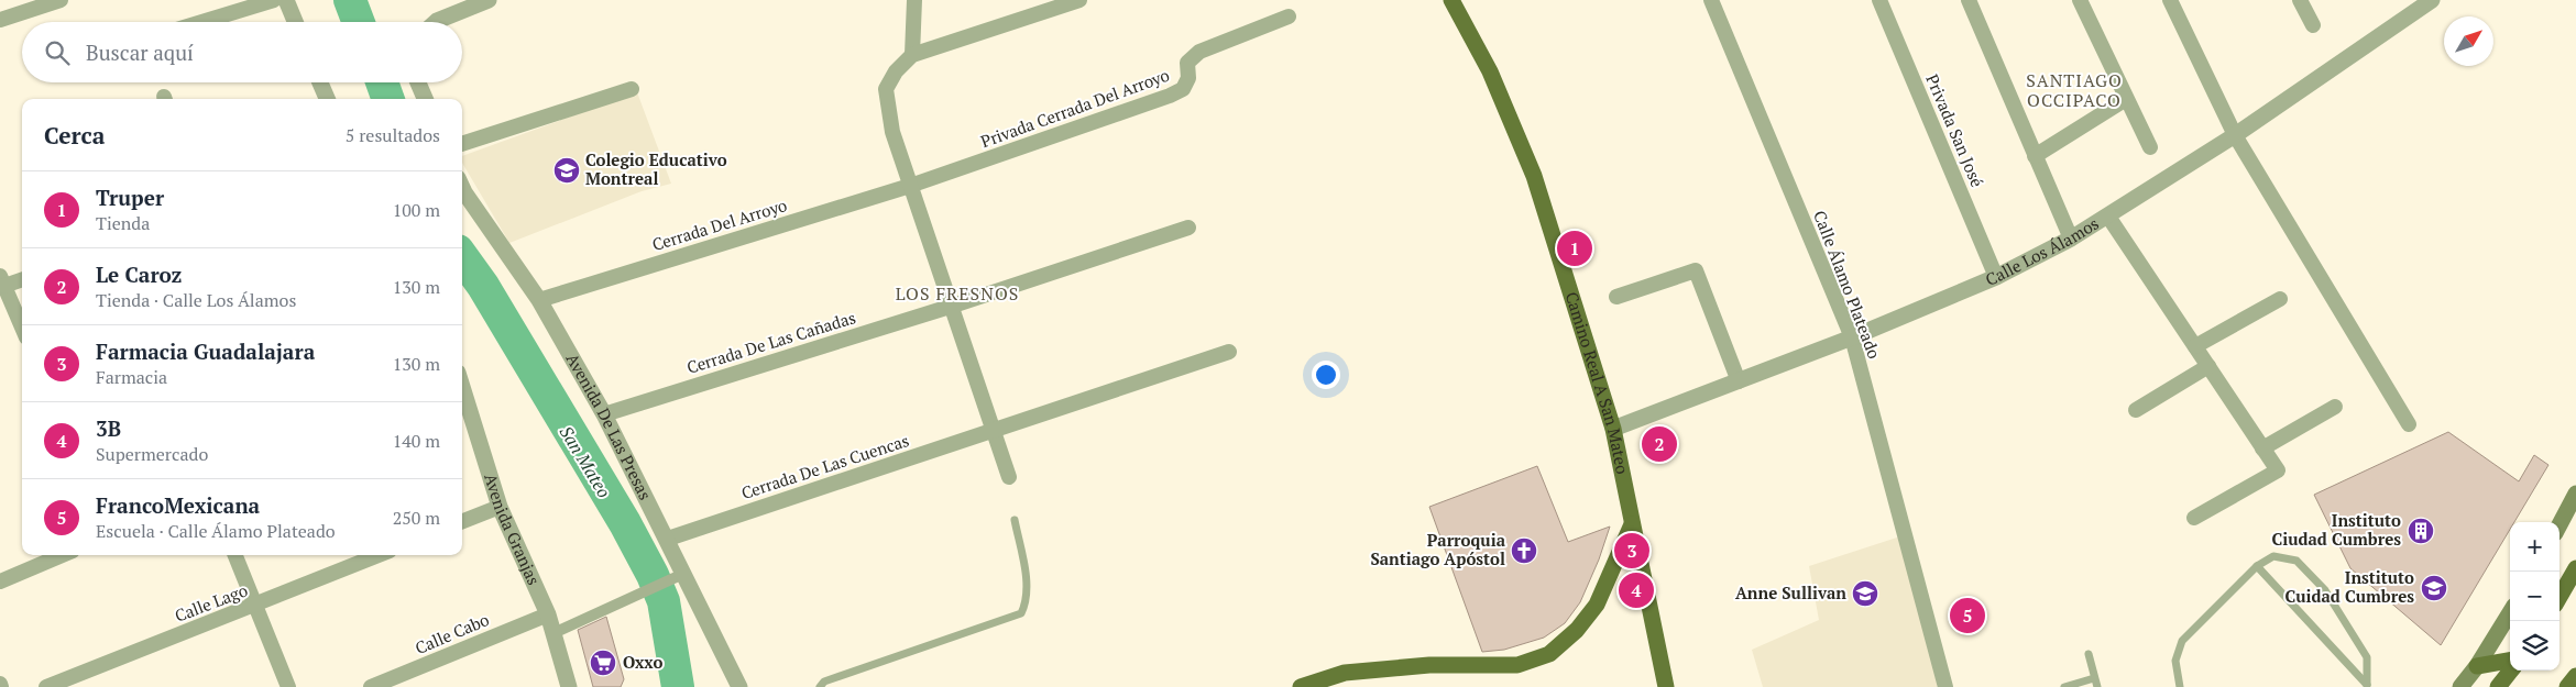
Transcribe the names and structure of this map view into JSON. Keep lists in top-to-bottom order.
{
  "streets": {
    "main road": ["Camino Real A San Mateo"],
    "street": [
      "Privada Cerrada Del Arroyo",
      "Privada San José",
      "Cerrada Del Arroyo",
      "Calle Los Álamos",
      "Calle Álamo Plateado",
      "Cerrada De Las Cañadas",
      "Avenida De Las Presas",
      "Cerrada De Las Cuencas",
      "Avenida Granjas",
      "Calle Lago",
      "Calle Cabo"
    ]
  },
  "crossings": [
    ["Privada Cerrada Del Arroyo", "Cerrada Del Arroyo"],
    ["Privada San José", "Calle Los Álamos"],
    ["Cerrada Del Arroyo", "Avenida De Las Presas"],
    ["Calle Los Álamos", "Calle Álamo Plateado"],
    ["Calle Los Álamos", "Camino Real A San Mateo"],
    ["Cerrada De Las Cañadas", "Avenida De Las Presas"],
    ["Avenida De Las Presas", "Cerrada De Las Cuencas"],
    ["Avenida Granjas", "Calle Cabo"]
  ],
  "districts": ["SANTIAGO OCCIPACO", "LOS FRESNOS"],
  "water": ["San Mateo"],
  "places": {
    "school or university": ["Colegio Educativo Montreal", "Instituto Cuidad Cumbres", "Anne Sullivan"],
    "building": ["Instituto Ciudad Cumbres"],
    "church": ["Parroquia Santiago Apóstol"],
    "supermarket": ["Oxxo"]
  },
  "north": "top right",
  "page": {
    "search": "Buscar aquí",
    "heading": ["Cerca", "5 resultados"],
    "list": [
      {
        "mark": "1",
        "name": "Truper",
        "note": "Tienda",
        "value": "100 m"
      },
      {
        "mark": "2",
        "name": "Le Caroz",
        "note": "Tienda · Calle Los Álamos",
        "value": "130 m"
      },
      {
        "mark": "3",
        "name": "Farmacia Guadalajara",
        "note": "Farmacia",
        "value": "130 m"
      },
      {
        "mark": "4",
        "name": "3B",
        "note": "Supermercado",
        "value": "140 m"
      },
      {
        "mark": "5",
        "name": "FrancoMexicana",
        "note": "Escuela · Calle Álamo Plateado",
        "value": "250 m"
      }
    ],
    "pins": [
      "1",
      "2",
      "3",
      "4",
      "5"
    ],
    "map_buttons": ["+", "−"]
  }
}
